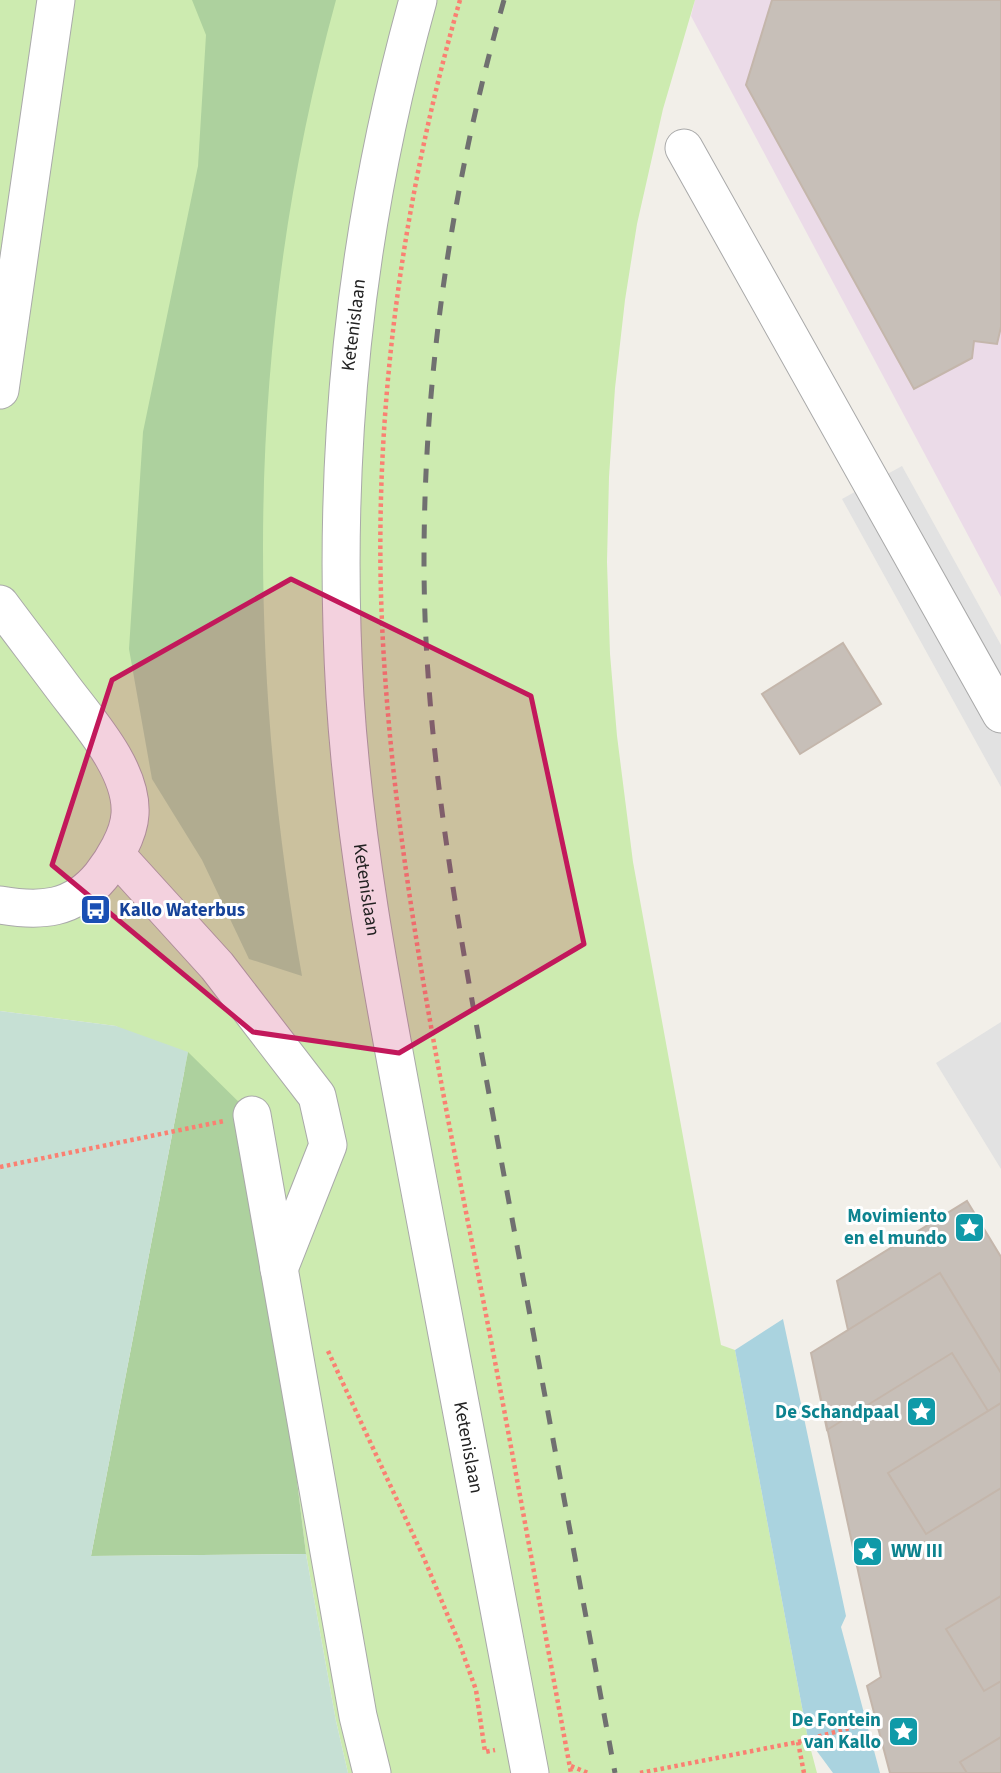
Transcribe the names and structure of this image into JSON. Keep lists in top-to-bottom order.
{
  "streets": {
    "street": ["Ketenislaan"]
  },
  "places": {
    "bus stop": ["Kallo Waterbus"],
    "place": [
      "Movimiento en el mundo",
      "De Schandpaal",
      "WW III",
      "De Fontein van Kallo"
    ]
  }
}
